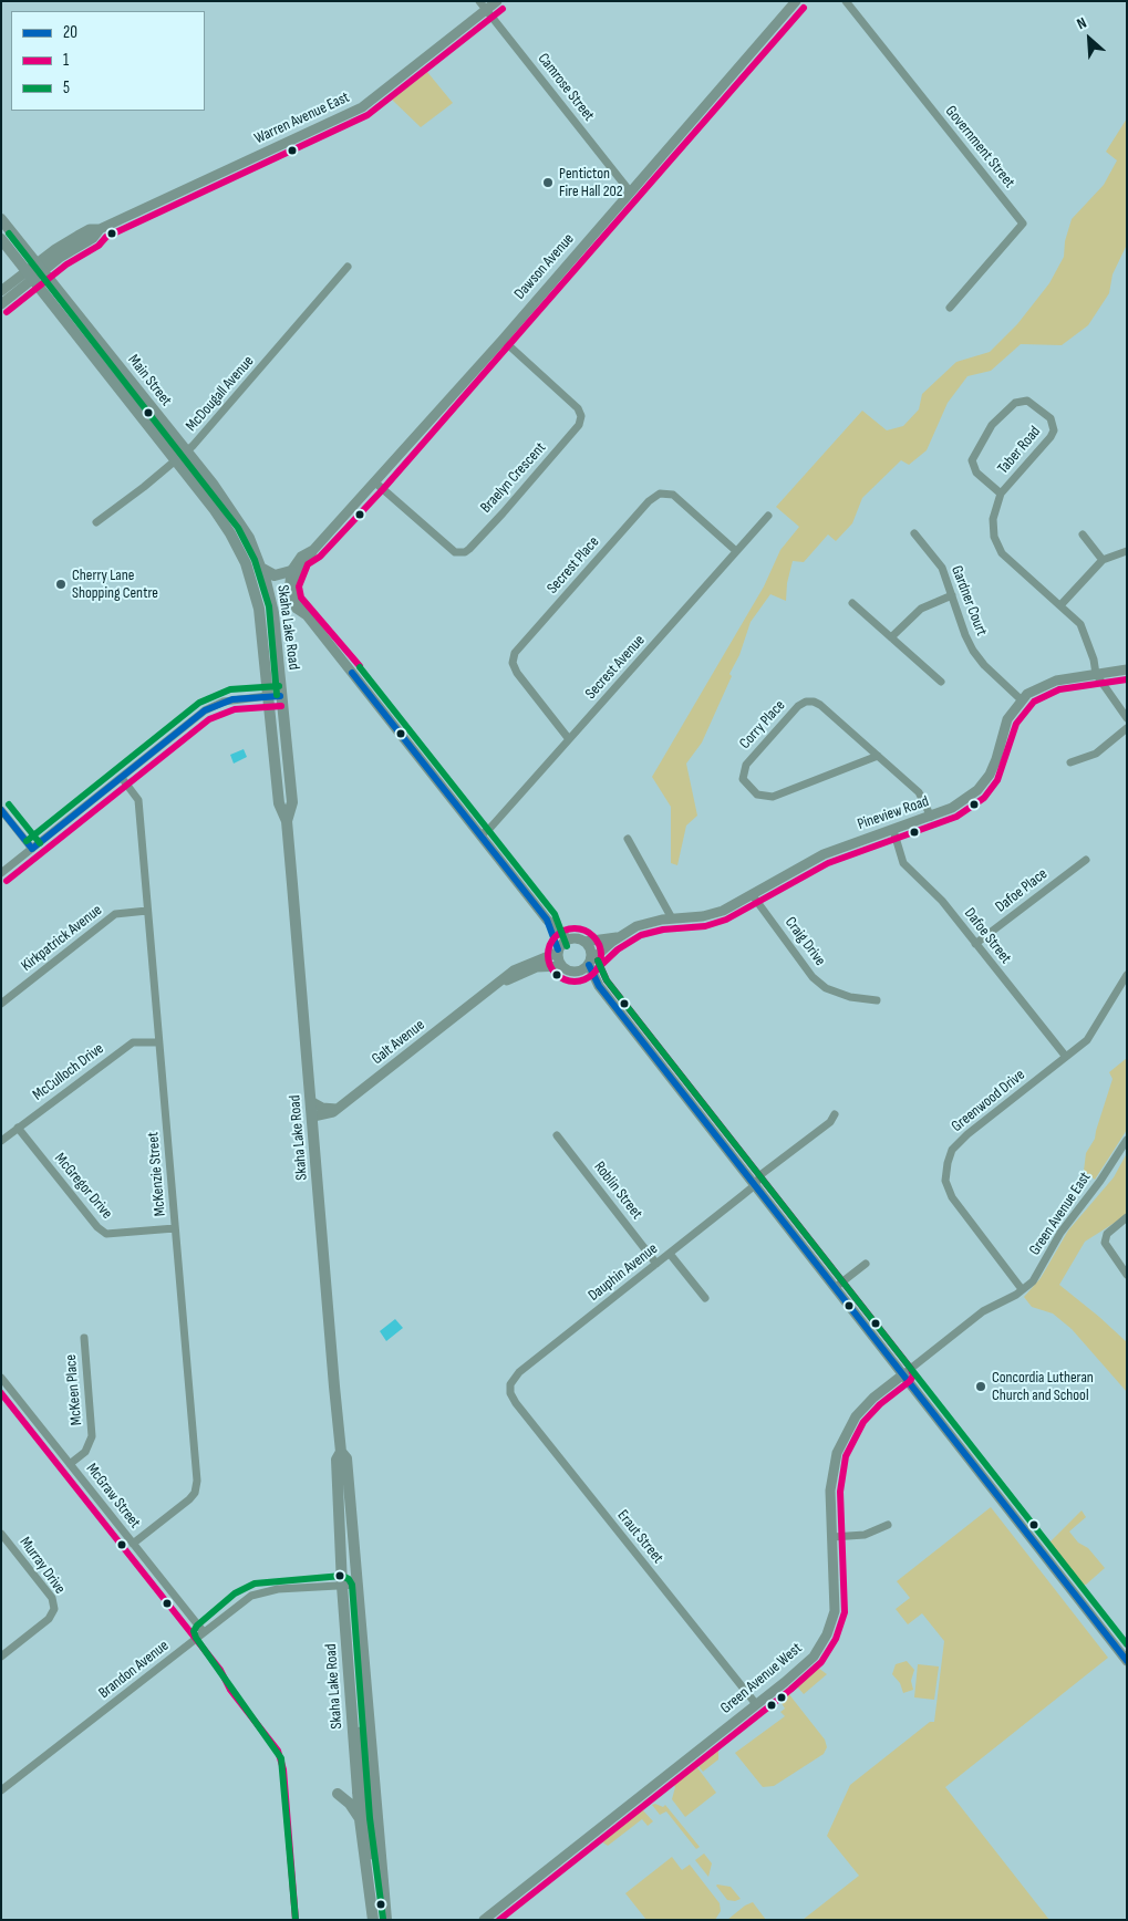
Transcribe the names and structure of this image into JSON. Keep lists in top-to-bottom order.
{
  "streets": {
    "main road": ["Main Street", "Skaha Lake Road"],
    "street": [
      "Camrose Street",
      "Warren Avenue East",
      "Government Street",
      "Dawson Avenue",
      "McDougall Avenue",
      "Taber Road",
      "Braelyn Crescent",
      "Secrest Place",
      "Gardner Court",
      "Secrest Avenue",
      "Corry Place",
      "Pineview Road",
      "Dafoe Place",
      "Dafoe Street",
      "Kirkpatrick Avenue",
      "Craig Drive",
      "Galt Avenue",
      "McCulloch Drive",
      "Greenwood Drive",
      "McKenzie Street",
      "McGregor Drive",
      "Roblin Street",
      "Green Avenue East",
      "Dauphin Avenue",
      "McKeen Place",
      "McGraw Street",
      "Eraut Street",
      "Murray Drive",
      "Brandon Avenue",
      "Green Avenue West"
    ]
  },
  "crossings": [
    ["Camrose Street", "Warren Avenue East"],
    ["Camrose Street", "Dawson Avenue"],
    ["Warren Avenue East", "Main Street"],
    ["Dawson Avenue", "Braelyn Crescent"],
    ["Main Street", "McDougall Avenue"],
    ["Main Street", "Skaha Lake Road"],
    ["Taber Road", "Pineview Road"],
    ["Secrest Place", "Secrest Avenue"],
    ["Gardner Court", "Pineview Road"],
    ["Skaha Lake Road", "Galt Avenue"],
    ["Skaha Lake Road", "Brandon Avenue"],
    ["Corry Place", "Pineview Road"],
    ["Pineview Road", "Dafoe Street"],
    ["Pineview Road", "Craig Drive"],
    ["Pineview Road", "Galt Avenue"],
    ["Dafoe Place", "Dafoe Street"],
    ["Dafoe Street", "Greenwood Drive"],
    ["Kirkpatrick Avenue", "McKenzie Street"],
    ["McCulloch Drive", "McKenzie Street"],
    ["McCulloch Drive", "McGregor Drive"],
    ["Greenwood Drive", "Green Avenue East"],
    ["McKenzie Street", "McGregor Drive"],
    ["McKenzie Street", "McGraw Street"],
    ["Roblin Street", "Dauphin Avenue"],
    ["Green Avenue East", "Green Avenue West"],
    ["Dauphin Avenue", "Eraut Street"],
    ["McKeen Place", "McGraw Street"],
    ["McGraw Street", "Brandon Avenue"],
    ["Eraut Street", "Green Avenue West"]
  ],
  "places": ["Penticton Fire Hall 202", "Cherry Lane Shopping Centre", "Concordia Lutheran Church and School"],
  "lines": ["transit line 1", "transit line 5", "transit line 20"],
  "legend": ["20", "1", "5"],
  "north": "top left"
}
